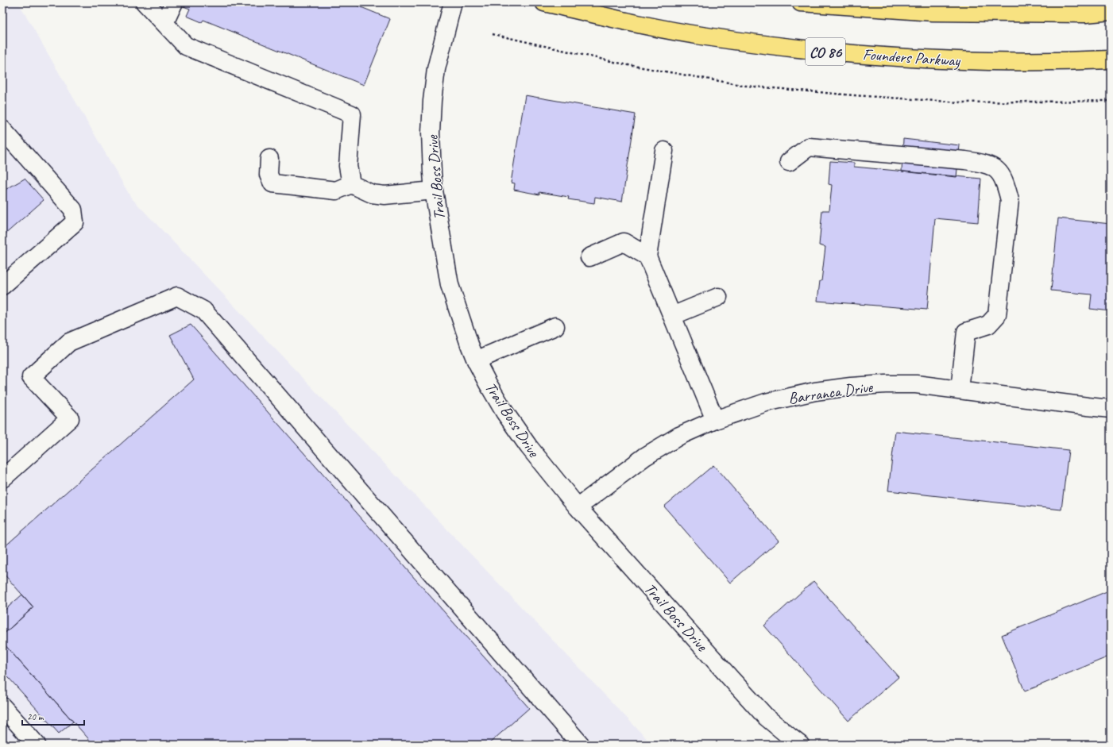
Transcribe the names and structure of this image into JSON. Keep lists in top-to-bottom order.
{
  "streets": {
    "highway": ["CO 86", "Founders Parkway"],
    "street": ["Trail Boss Drive", "Barranca Drive"]
  },
  "crossings": [
    ["Trail Boss Drive", "Barranca Drive"]
  ],
  "scale_bar": "20 m"
}
